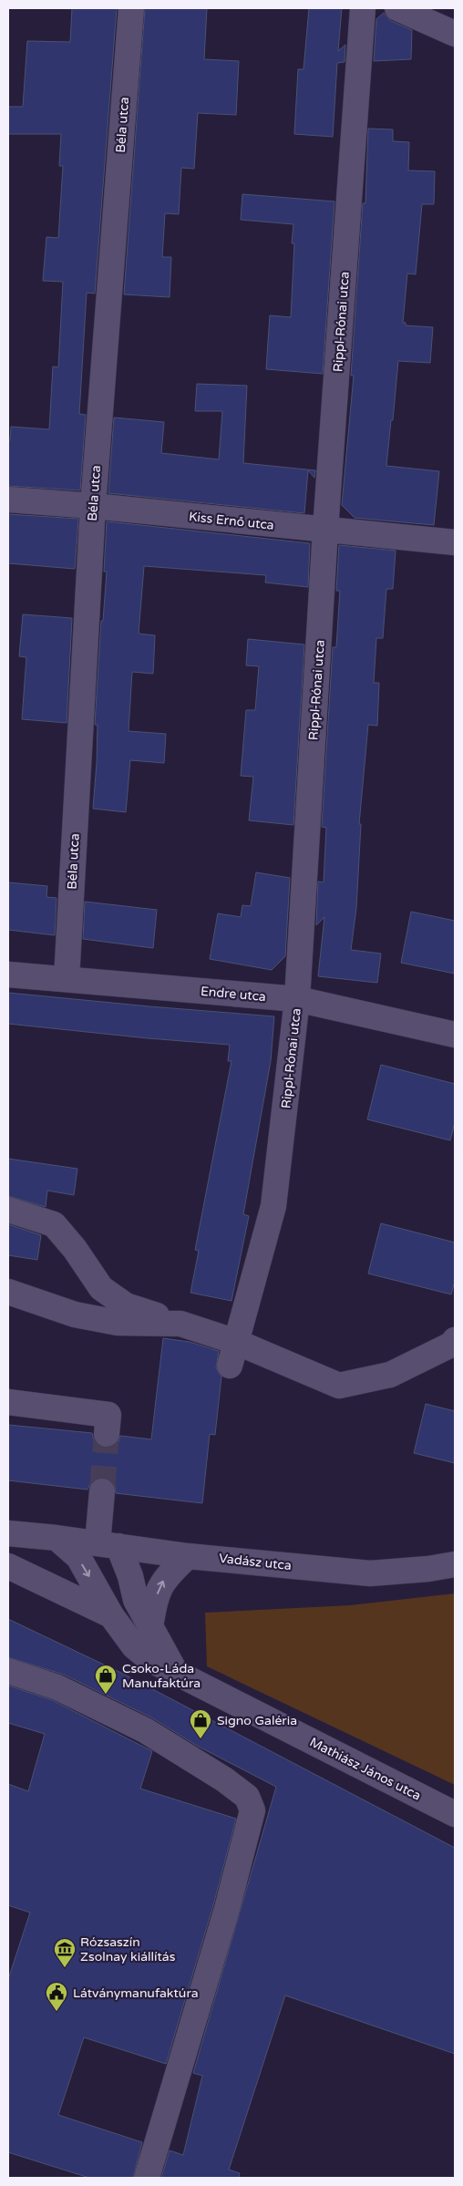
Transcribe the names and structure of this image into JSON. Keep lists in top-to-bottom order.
{
  "streets": {
    "street": [
      "Béla utca",
      "Rippl-Rónai utca",
      "Kiss Ernő utca",
      "Endre utca",
      "Vadász utca",
      "Mathiász János utca"
    ]
  },
  "crossings": [
    ["Béla utca", "Kiss Ernő utca"],
    ["Béla utca", "Endre utca"],
    ["Rippl-Rónai utca", "Kiss Ernő utca"],
    ["Rippl-Rónai utca", "Endre utca"],
    ["Vadász utca", "Mathiász János utca"]
  ],
  "places": {
    "shop": ["Csoko-Láda Manufaktúra", "Signo Galéria"],
    "museum": ["Rózsaszín Zsolnay kiállítás"],
    "public building": ["Látványmanufaktúra"]
  }
}
